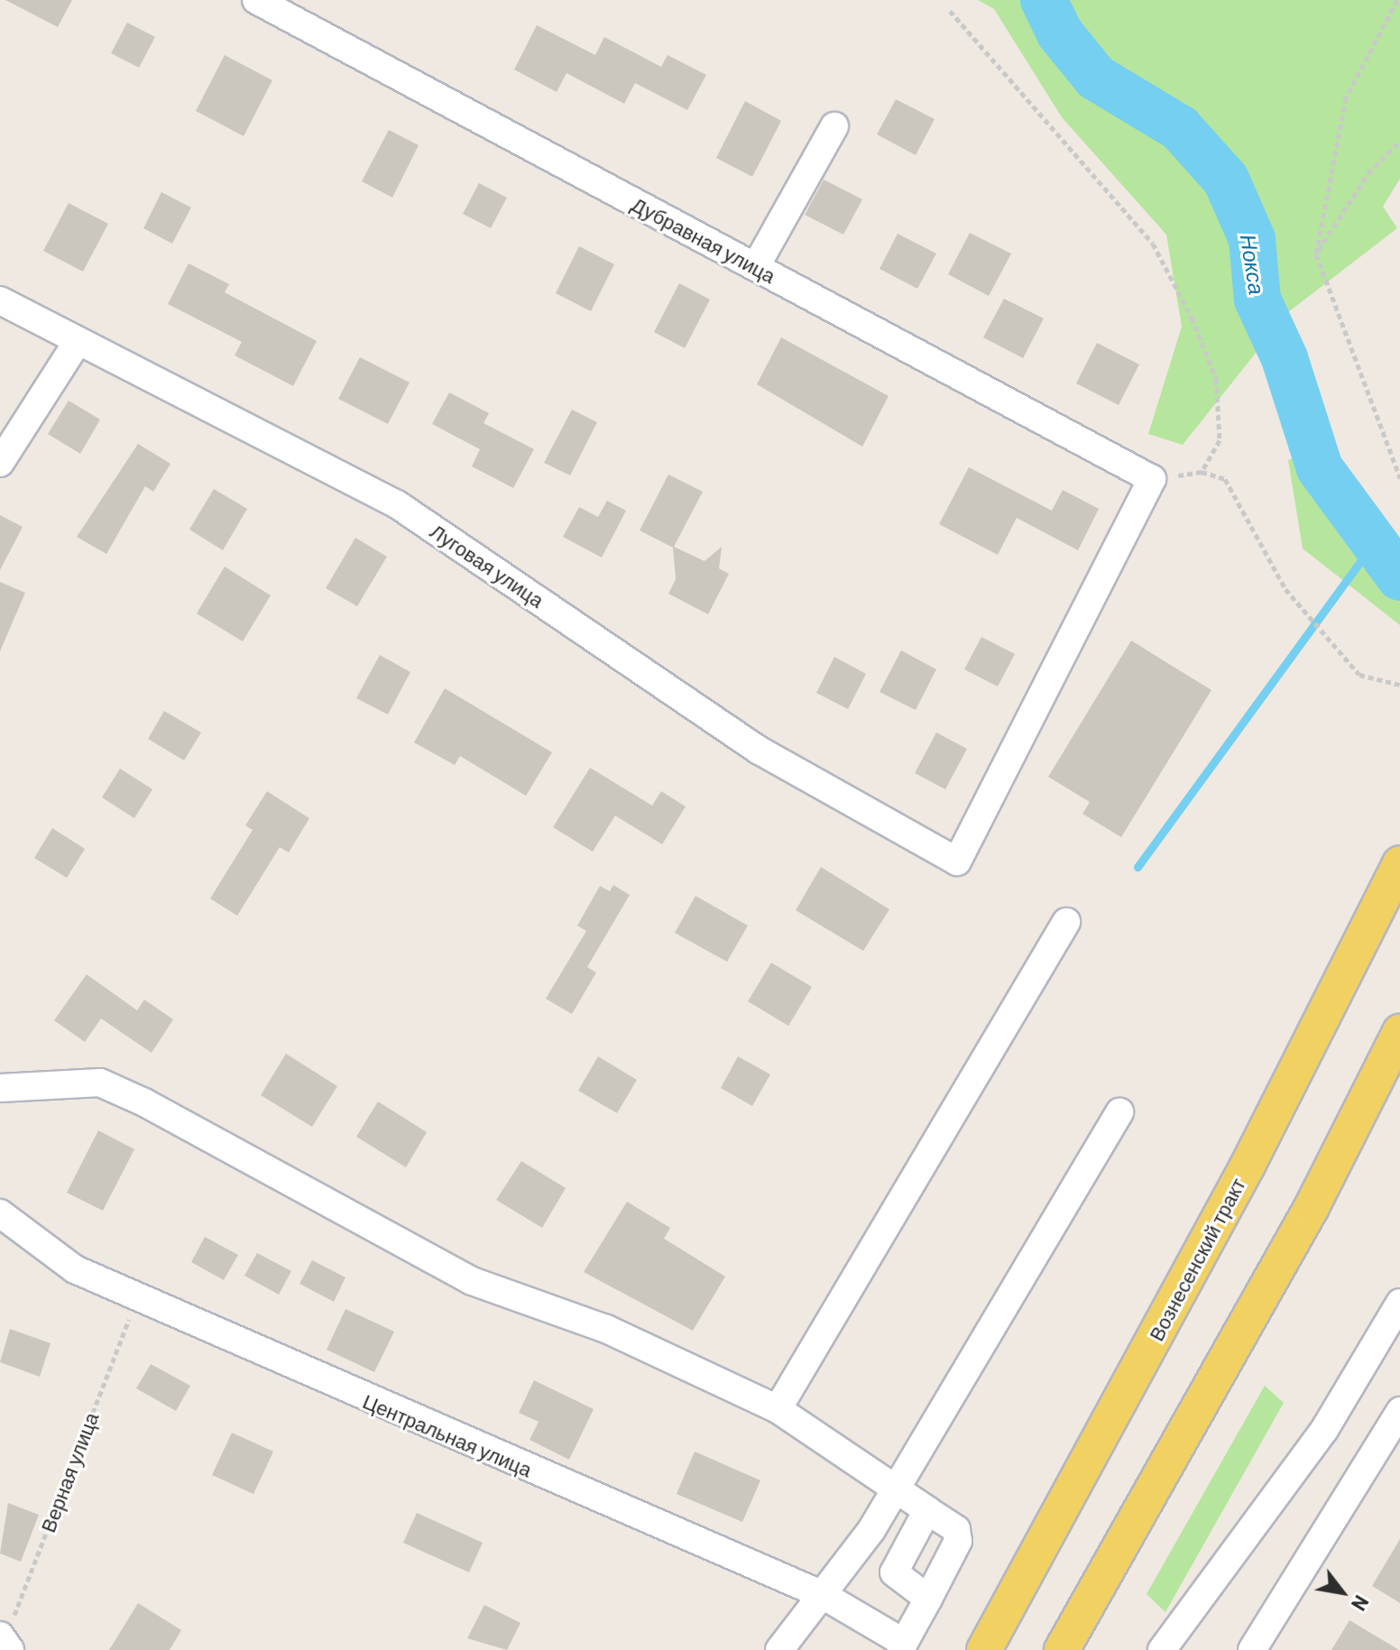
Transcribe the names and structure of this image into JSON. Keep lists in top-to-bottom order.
{
  "streets": {
    "main road": ["Вознесенский тракт"],
    "street": ["Дубравная улица", "Луговая улица", "Центральная улица"],
    "path": ["Верная улица"]
  },
  "crossings": [
    ["Дубравная улица", "Луговая улица"],
    ["Центральная улица", "Верная улица"]
  ],
  "water": ["Нокса"],
  "north": "bottom right"
}
